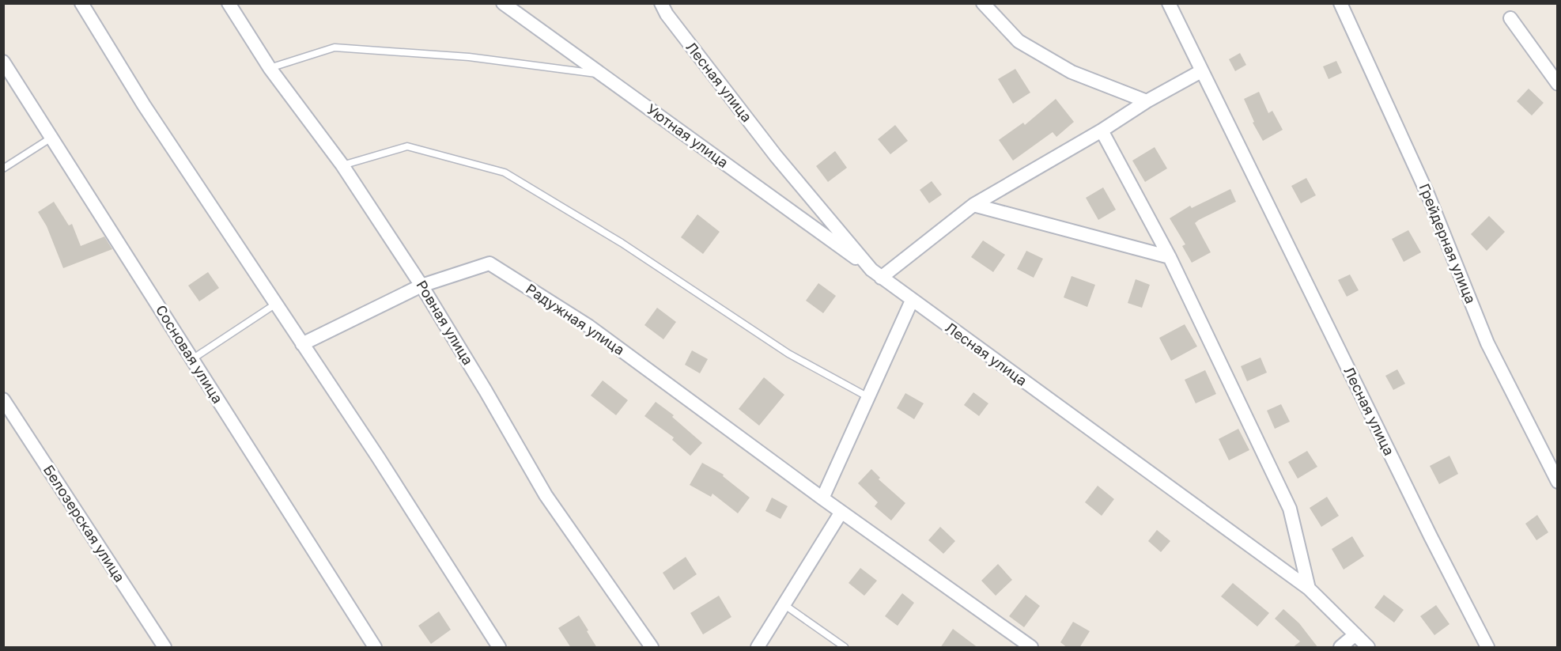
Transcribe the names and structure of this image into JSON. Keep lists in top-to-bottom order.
{
  "streets": {
    "street": [
      "Лесная улица",
      "Уютная улица",
      "Грейдерная улица",
      "Радужная улица",
      "Ровная улица",
      "Сосновая улица",
      "Белозерская улица"
    ]
  },
  "crossings": [
    ["Лесная улица", "Уютная улица"],
    ["Радужная улица", "Ровная улица"]
  ]
}
